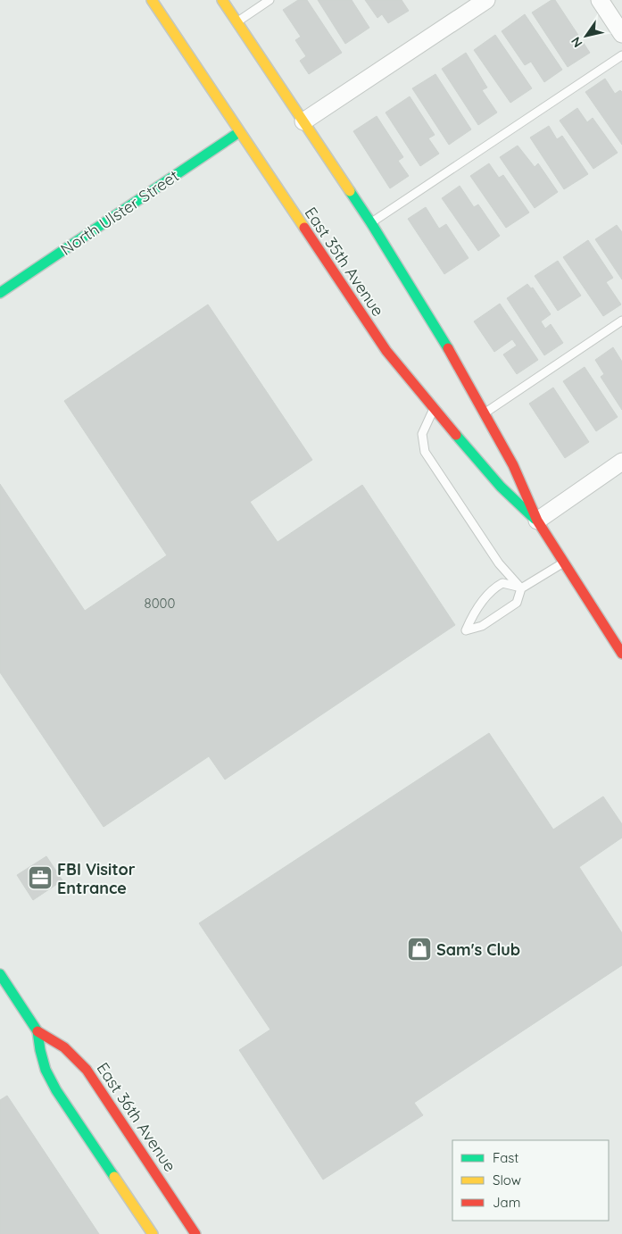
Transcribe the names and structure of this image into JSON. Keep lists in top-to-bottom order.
{
  "streets": {
    "street": ["North Ulster Street", "East 35th Avenue", "East 36th Avenue"]
  },
  "crossings": [
    ["North Ulster Street", "East 35th Avenue"]
  ],
  "places": {
    "office": ["FBI Visitor Entrance"],
    "shop": ["Sam's Club"]
  },
  "house_numbers": ["8000"],
  "legend": ["Fast", "Slow", "Jam"],
  "north": "bottom left"
}
